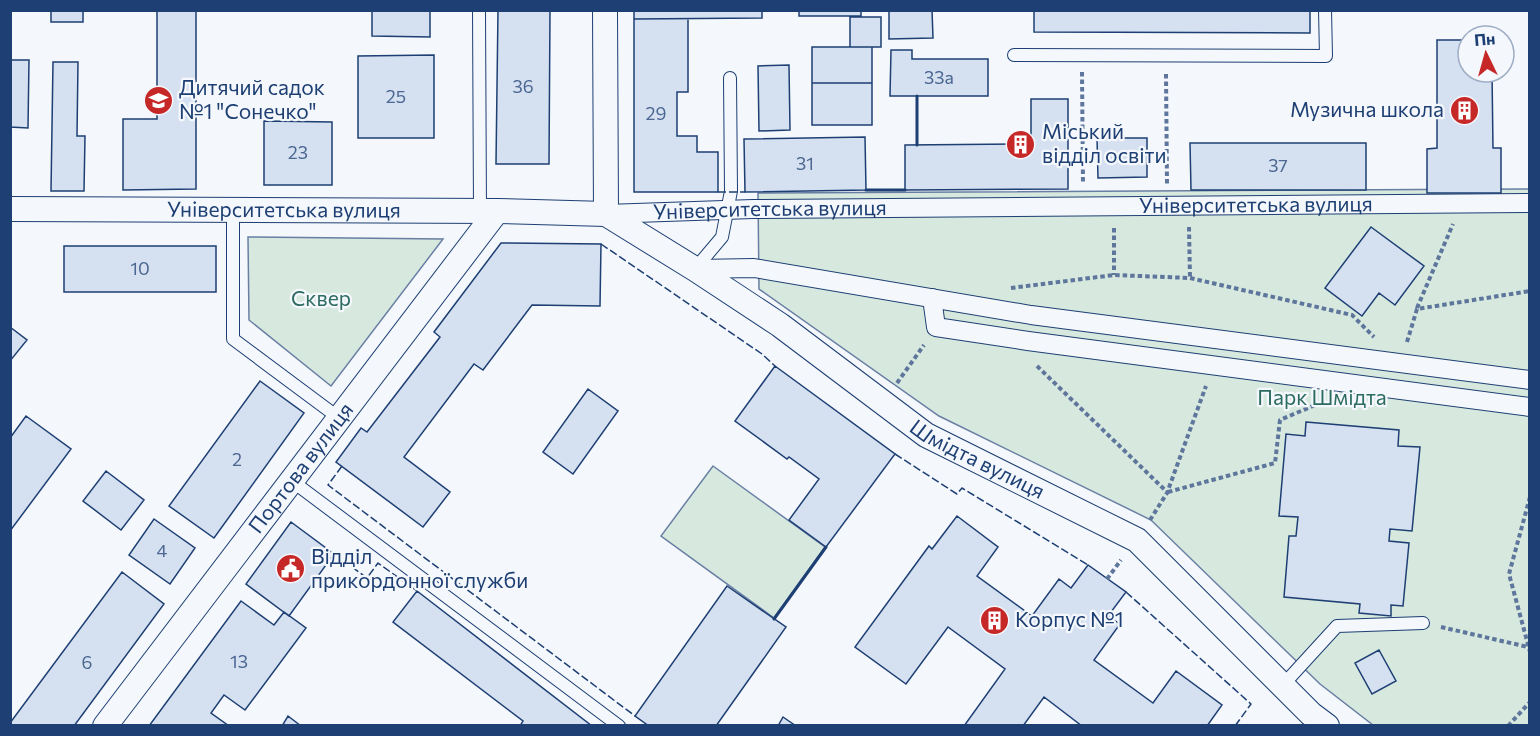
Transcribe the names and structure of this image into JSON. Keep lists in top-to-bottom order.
{
  "streets": {
    "street": ["Університетська вулиця", "Шмідта вулиця", "Портова вулиця"]
  },
  "crossings": [
    ["Університетська вулиця", "Шмідта вулиця"],
    ["Університетська вулиця", "Портова вулиця"]
  ],
  "parks": ["Сквер", "Парк Шмідта"],
  "places": {
    "school or university": ["Дитячий садок №1 \"Сонечко\""],
    "building": ["Музична школа", "Міський відділ освіти", "Корпус №1"],
    "public building": ["Відділ прикордонної служби"]
  },
  "house_numbers": [
    "33а",
    "36",
    "25",
    "29",
    "23",
    "31",
    "37",
    "10",
    "2",
    "4",
    "13",
    "6"
  ],
  "north": "top"
}
